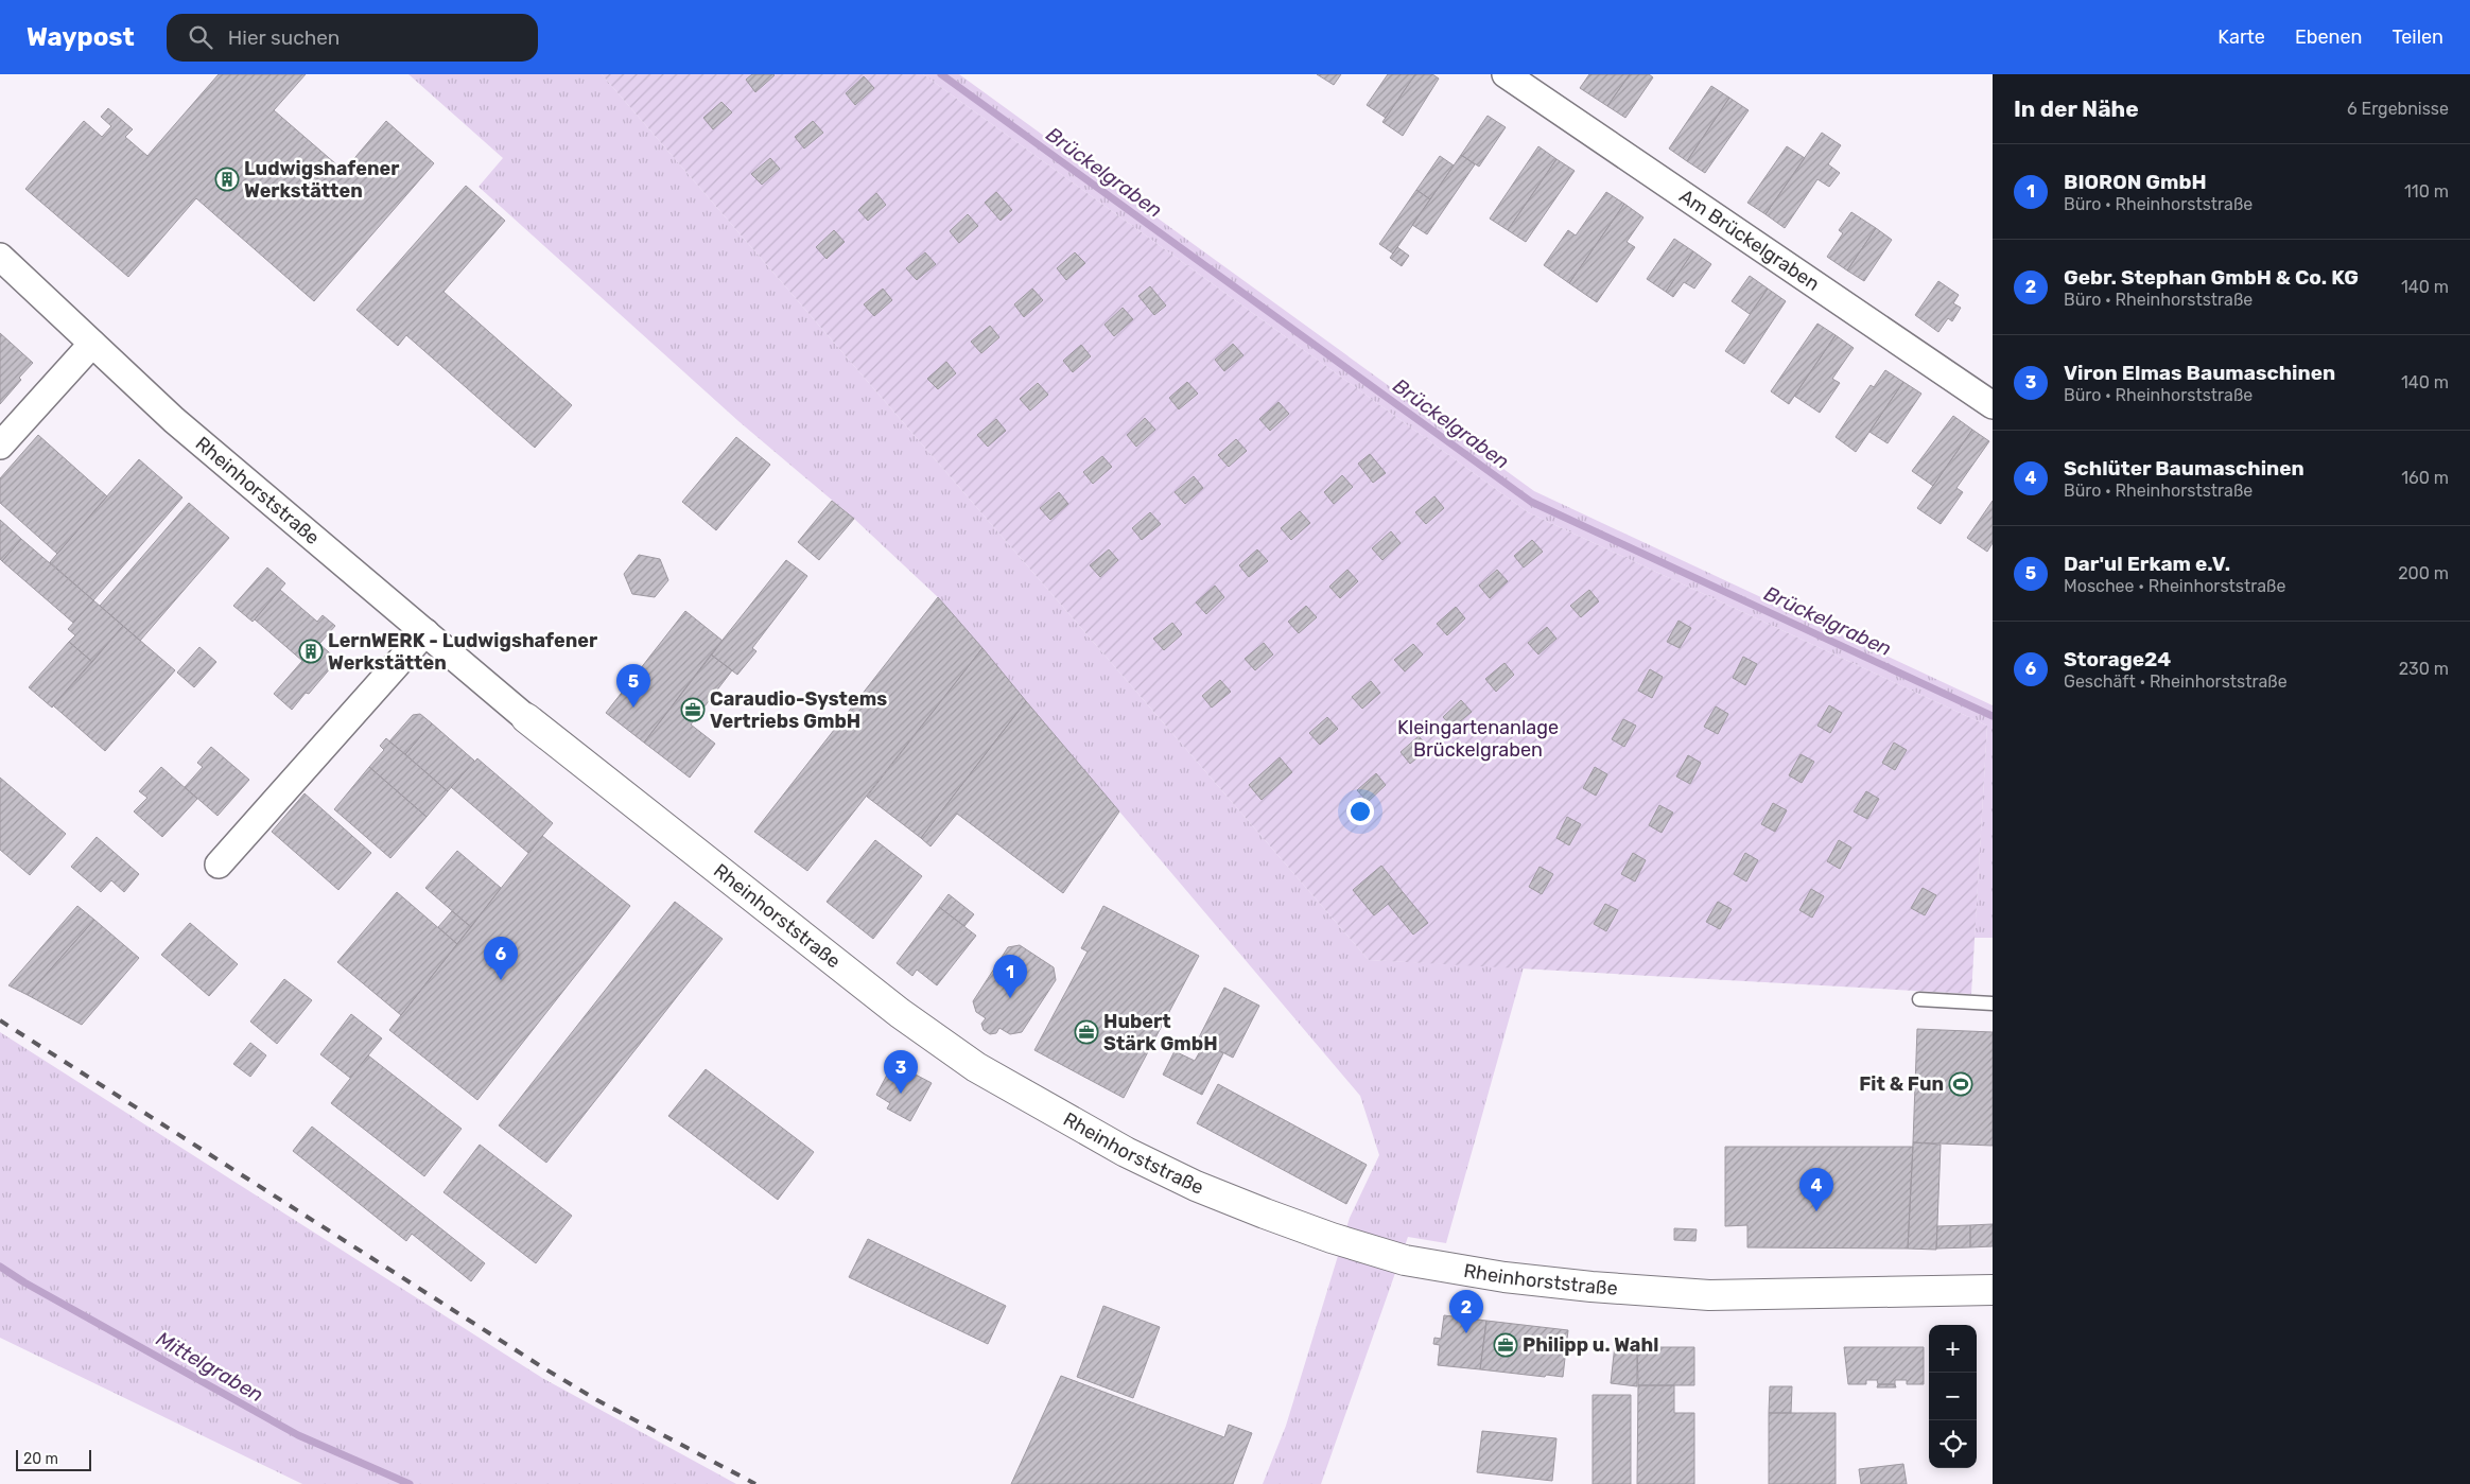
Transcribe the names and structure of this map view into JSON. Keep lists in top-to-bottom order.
{
  "streets": {
    "street": ["Am Brückelgraben", "Rheinhorststraße"]
  },
  "water": ["Brückelgraben", "Mittelgraben"],
  "parks": ["Kleingartenanlage Brückelgraben"],
  "places": {
    "building": ["Ludwigshafener Werkstätten", "LernWERK - Ludwigshafener Werkstätten"],
    "office": ["Caraudio-Systems Vertriebs GmbH", "Hubert Stärk GmbH", "Philipp u. Wahl"],
    "sports": ["Fit & Fun"]
  },
  "scale_bar": "20 m",
  "page": {
    "header": "Waypost",
    "search": "Hier suchen",
    "nav": ["Karte", "Ebenen", "Teilen"],
    "heading": ["In der Nähe", "6 Ergebnisse"],
    "list": [
      {
        "mark": "1",
        "name": "BIORON GmbH",
        "note": "Büro · Rheinhorststraße",
        "value": "110 m"
      },
      {
        "mark": "2",
        "name": "Gebr. Stephan GmbH & Co. KG",
        "note": "Büro · Rheinhorststraße",
        "value": "140 m"
      },
      {
        "mark": "3",
        "name": "Viron Elmas Baumaschinen",
        "note": "Büro · Rheinhorststraße",
        "value": "140 m"
      },
      {
        "mark": "4",
        "name": "Schlüter Baumaschinen",
        "note": "Büro · Rheinhorststraße",
        "value": "160 m"
      },
      {
        "mark": "5",
        "name": "Dar'ul Erkam e.V.",
        "note": "Moschee · Rheinhorststraße",
        "value": "200 m"
      },
      {
        "mark": "6",
        "name": "Storage24",
        "note": "Geschäft · Rheinhorststraße",
        "value": "230 m"
      }
    ],
    "pins": [
      "5",
      "6",
      "1",
      "3",
      "4",
      "2"
    ],
    "map_buttons": ["+", "−"],
    "scale": "20 m"
  }
}
